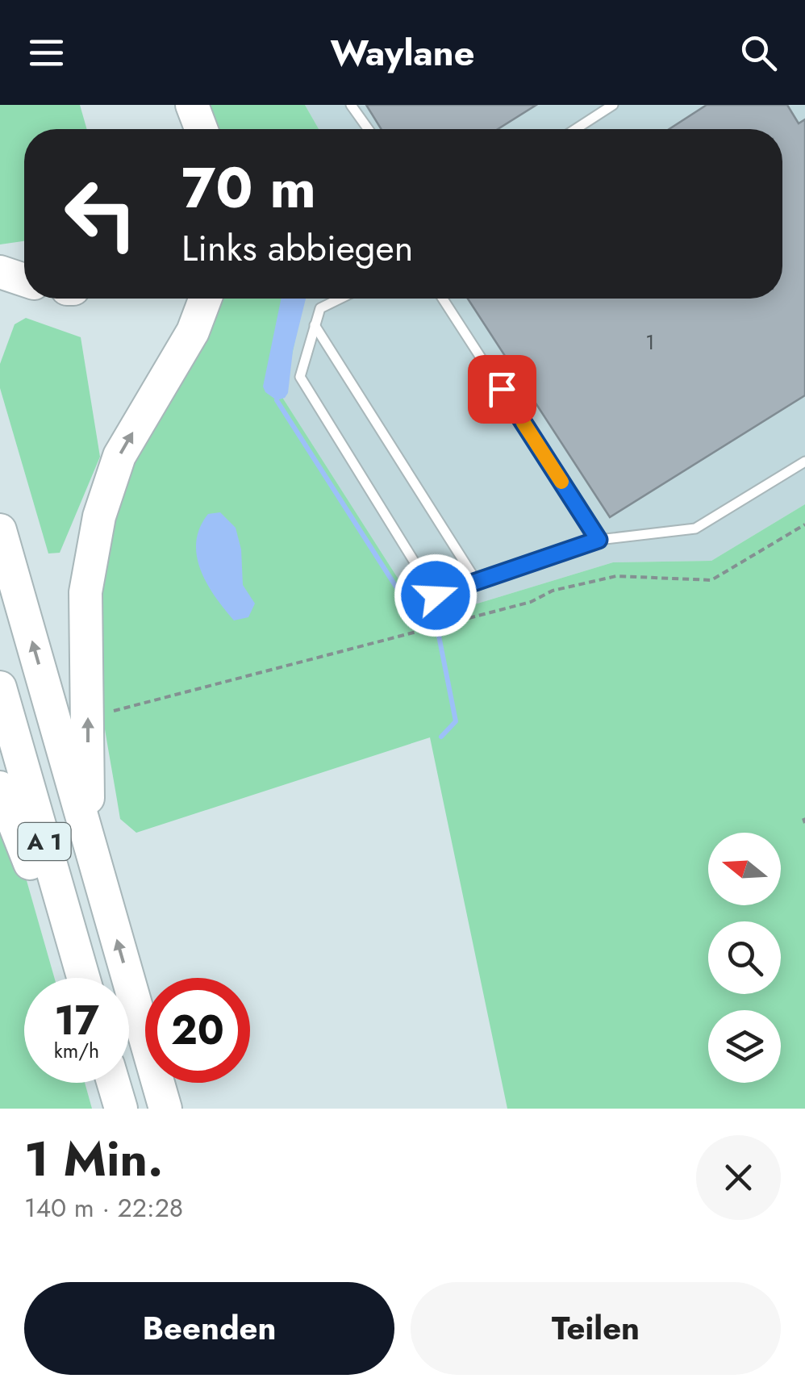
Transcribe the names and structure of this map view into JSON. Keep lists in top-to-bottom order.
{
  "streets": {
    "highway": ["A 1"]
  },
  "house_numbers": ["1"],
  "north": "left",
  "page": {
    "header": "Waylane",
    "turn": ["70 m", "Links abbiegen"],
    "speed": "17 km/h",
    "limit": "20",
    "heading": ["1 Min.", "140 m · 22:28"],
    "buttons": ["Beenden", "Teilen"]
  }
}
